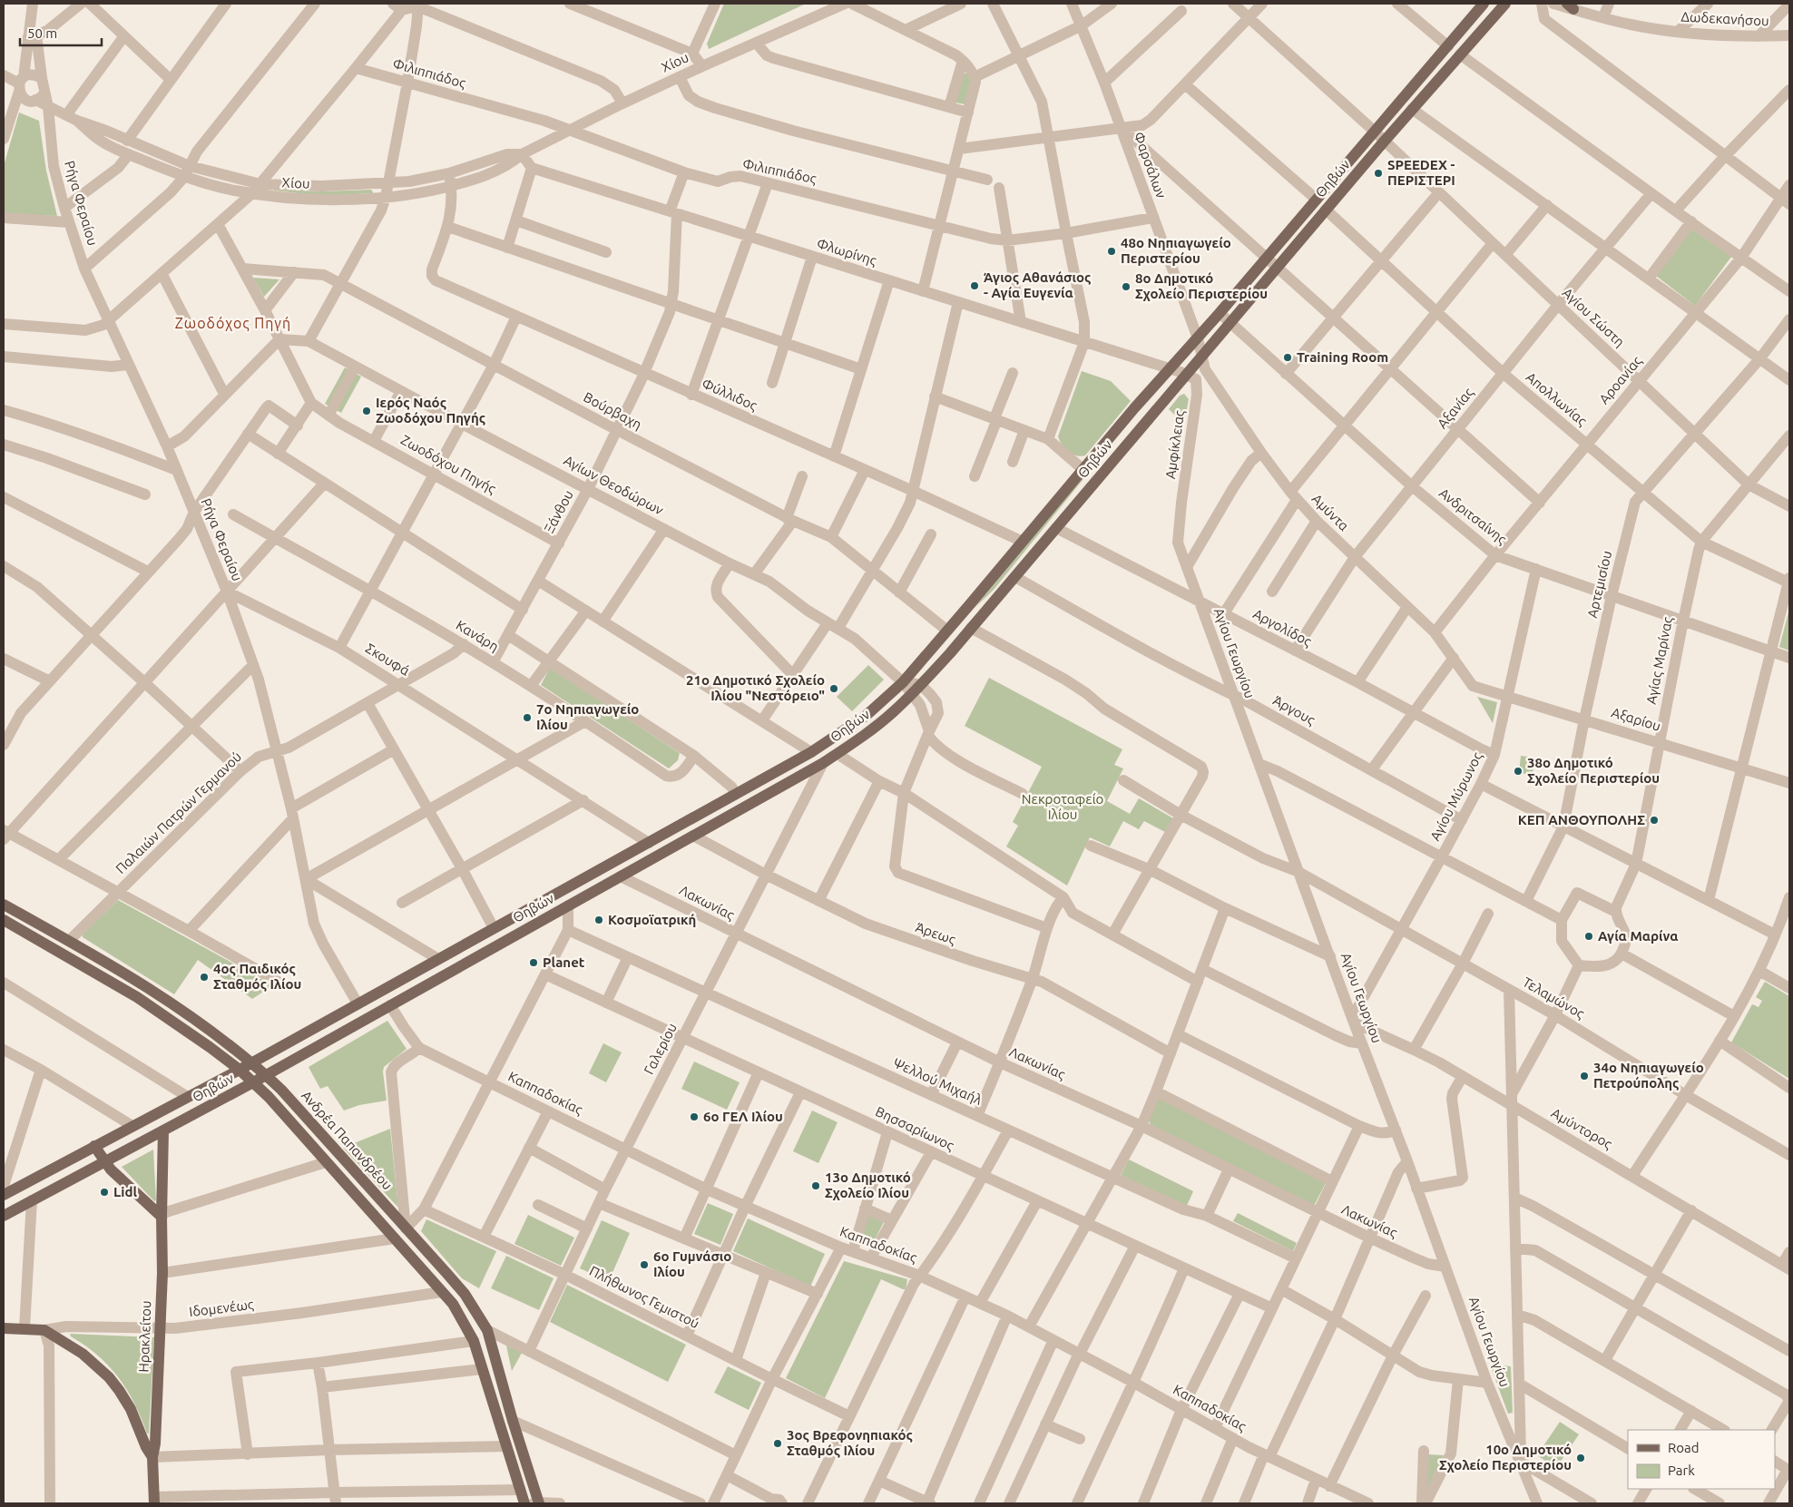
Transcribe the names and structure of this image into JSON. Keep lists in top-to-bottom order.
{
  "streets": {
    "main road": [
      "Θηβών",
      "Ανδρέα Παπανδρέου",
      "Ιδομενέως",
      "Ηρακλείτου"
    ],
    "street": [
      "Δωδεκανήσου",
      "Χίου",
      "Φιλιππιάδος",
      "Φαρσάλων",
      "Ρήγα Φεραίου",
      "Φλωρίνης",
      "Αγίου Σώστη",
      "Αροανίας",
      "Φύλλιδος",
      "Απολλωνίας",
      "Αξανίας",
      "Βούρβαχη",
      "Αμφίκλειας",
      "Ζωοδόχου Πηγής",
      "Αγίων Θεοδώρων",
      "Ξάνθου",
      "Αμύντα",
      "Ανδριτσαίνης",
      "Αρτεμισίου",
      "Αργολίδος",
      "Κανάρη",
      "Αγίου Γεωργίου",
      "Σκουφά",
      "Αγίας Μαρίνας",
      "Άργους",
      "Αξαρίου",
      "Αγίου Μύρωνος",
      "Παλαιών Πατρών Γερμανού",
      "Λακωνίας",
      "Άρεως",
      "Τελαμώνος",
      "Γαλερίου",
      "Ψελλού Μιχαήλ",
      "Καππαδοκίας",
      "Βησσαρίωνος",
      "Αμύντορος",
      "Πλήθωνος Γεμιστού"
    ]
  },
  "crossings": [
    ["Χίου", "Φιλιππιάδος"],
    ["Χίου", "Ρήγα Φεραίου"],
    ["Φιλιππιάδος", "Φαρσάλων"],
    ["Φιλιππιάδος", "Ξάνθου"],
    ["Φαρσάλων", "Θηβών"],
    ["Φαρσάλων", "Αμύντα"],
    ["Θηβών", "Ρήγα Φεραίου"],
    ["Θηβών", "Φλωρίνης"],
    ["Θηβών", "Αγίου Σώστη"],
    ["Θηβών", "Φύλλιδος"],
    ["Θηβών", "Απολλωνίας"],
    ["Θηβών", "Βούρβαχη"],
    ["Θηβών", "Αμφίκλειας"],
    ["Θηβών", "Αγίων Θεοδώρων"],
    ["Θηβών", "Αμύντα"],
    ["Θηβών", "Ανδριτσαίνης"],
    ["Θηβών", "Αργολίδος"],
    ["Θηβών", "Σκουφά"],
    ["Θηβών", "Άργους"],
    ["Θηβών", "Λακωνίας"],
    ["Θηβών", "Άρεως"],
    ["Θηβών", "Γαλερίου"],
    ["Θηβών", "Καππαδοκίας"],
    ["Θηβών", "Ανδρέα Παπανδρέου"],
    ["Θηβών", "Ηρακλείτου"],
    ["Ρήγα Φεραίου", "Σκουφά"],
    ["Ρήγα Φεραίου", "Παλαιών Πατρών Γερμανού"],
    ["Φλωρίνης", "Ξάνθου"],
    ["Αγίου Σώστη", "Αροανίας"],
    ["Αγίου Σώστη", "Αξανίας"],
    ["Αγίου Σώστη", "Αρτεμισίου"],
    ["Αγίου Σώστη", "Αγίας Μαρίνας"],
    ["Αροανίας", "Απολλωνίας"],
    ["Αροανίας", "Αμύντα"],
    ["Αροανίας", "Ανδριτσαίνης"],
    ["Φύλλιδος", "Ξάνθου"],
    ["Απολλωνίας", "Αξανίας"],
    ["Απολλωνίας", "Αρτεμισίου"],
    ["Απολλωνίας", "Αγίας Μαρίνας"],
    ["Αξανίας", "Αμύντα"],
    ["Αξανίας", "Ανδριτσαίνης"],
    ["Αξανίας", "Αργολίδος"],
    ["Βούρβαχη", "Ζωοδόχου Πηγής"],
    ["Βούρβαχη", "Ξάνθου"],
    ["Αμφίκλειας", "Αγίου Γεωργίου"],
    ["Ζωοδόχου Πηγής", "Αγίων Θεοδώρων"],
    ["Ζωοδόχου Πηγής", "Ξάνθου"],
    ["Αγίων Θεοδώρων", "Ξάνθου"],
    ["Ξάνθου", "Κανάρη"],
    ["Αμύντα", "Αξαρίου"],
    ["Ανδριτσαίνης", "Αρτεμισίου"],
    ["Ανδριτσαίνης", "Αγίας Μαρίνας"],
    ["Ανδριτσαίνης", "Αγίου Μύρωνος"],
    ["Αρτεμισίου", "Αξαρίου"],
    ["Αργολίδος", "Αγίου Γεωργίου"],
    ["Αργολίδος", "Αγίου Μύρωνος"],
    ["Κανάρη", "Παλαιών Πατρών Γερμανού"],
    ["Αγίου Γεωργίου", "Άργους"],
    ["Αγίου Γεωργίου", "Αγίου Μύρωνος"],
    ["Αγίου Γεωργίου", "Λακωνίας"],
    ["Αγίου Γεωργίου", "Τελαμώνος"],
    ["Αγίου Γεωργίου", "Αμύντορος"],
    ["Σκουφά", "Παλαιών Πατρών Γερμανού"],
    ["Αγίας Μαρίνας", "Αξαρίου"],
    ["Άργους", "Αγίου Μύρωνος"],
    ["Αξαρίου", "Αγίου Μύρωνος"],
    ["Αγίου Μύρωνος", "Τελαμώνος"],
    ["Αγίου Μύρωνος", "Αμύντορος"],
    ["Παλαιών Πατρών Γερμανού", "Ανδρέα Παπανδρέου"],
    ["Λακωνίας", "Γαλερίου"],
    ["Άρεως", "Γαλερίου"],
    ["Γαλερίου", "Ψελλού Μιχαήλ"],
    ["Γαλερίου", "Καππαδοκίας"],
    ["Γαλερίου", "Βησσαρίωνος"],
    ["Γαλερίου", "Πλήθωνος Γεμιστού"],
    ["Ιδομενέως", "Ηρακλείτου"]
  ],
  "districts": ["Ζωοδόχος Πηγή"],
  "parks": ["Νεκροταφείο Ιλίου"],
  "places": [
    "SPEEDEX - ΠΕΡΙΣΤΕΡΙ",
    "48ο Νηπιαγωγείο Περιστερίου",
    "Άγιος Αθανάσιος - Αγία Ευγενία",
    "8ο Δημοτικό Σχολείο Περιστερίου",
    "Training Room",
    "Ιερός Ναός Ζωοδόχου Πηγής",
    "21ο Δημοτικό Σχολείο Ιλίου \"Νεστόρειο\"",
    "7ο Νηπιαγωγείο Ιλίου",
    "38ο Δημοτικό Σχολείο Περιστερίου",
    "ΚΕΠ ΑΝΘΟΥΠΟΛΗΣ",
    "Κοσμοϊατρική",
    "Αγία Μαρίνα",
    "Planet",
    "4ος Παιδικός Σταθμός Ιλίου",
    "34ο Νηπιαγωγείο Πετρούπολης",
    "6ο ΓΕΛ Ιλίου",
    "13ο Δημοτικό Σχολείο Ιλίου",
    "Lidl",
    "6ο Γυμνάσιο Ιλίου",
    "3ος Βρεφονηπιακός Σταθμός Ιλίου",
    "10ο Δημοτικό Σχολείο Περιστερίου"
  ],
  "legend": ["Road", "Park"],
  "scale_bar": "50 m"
}
